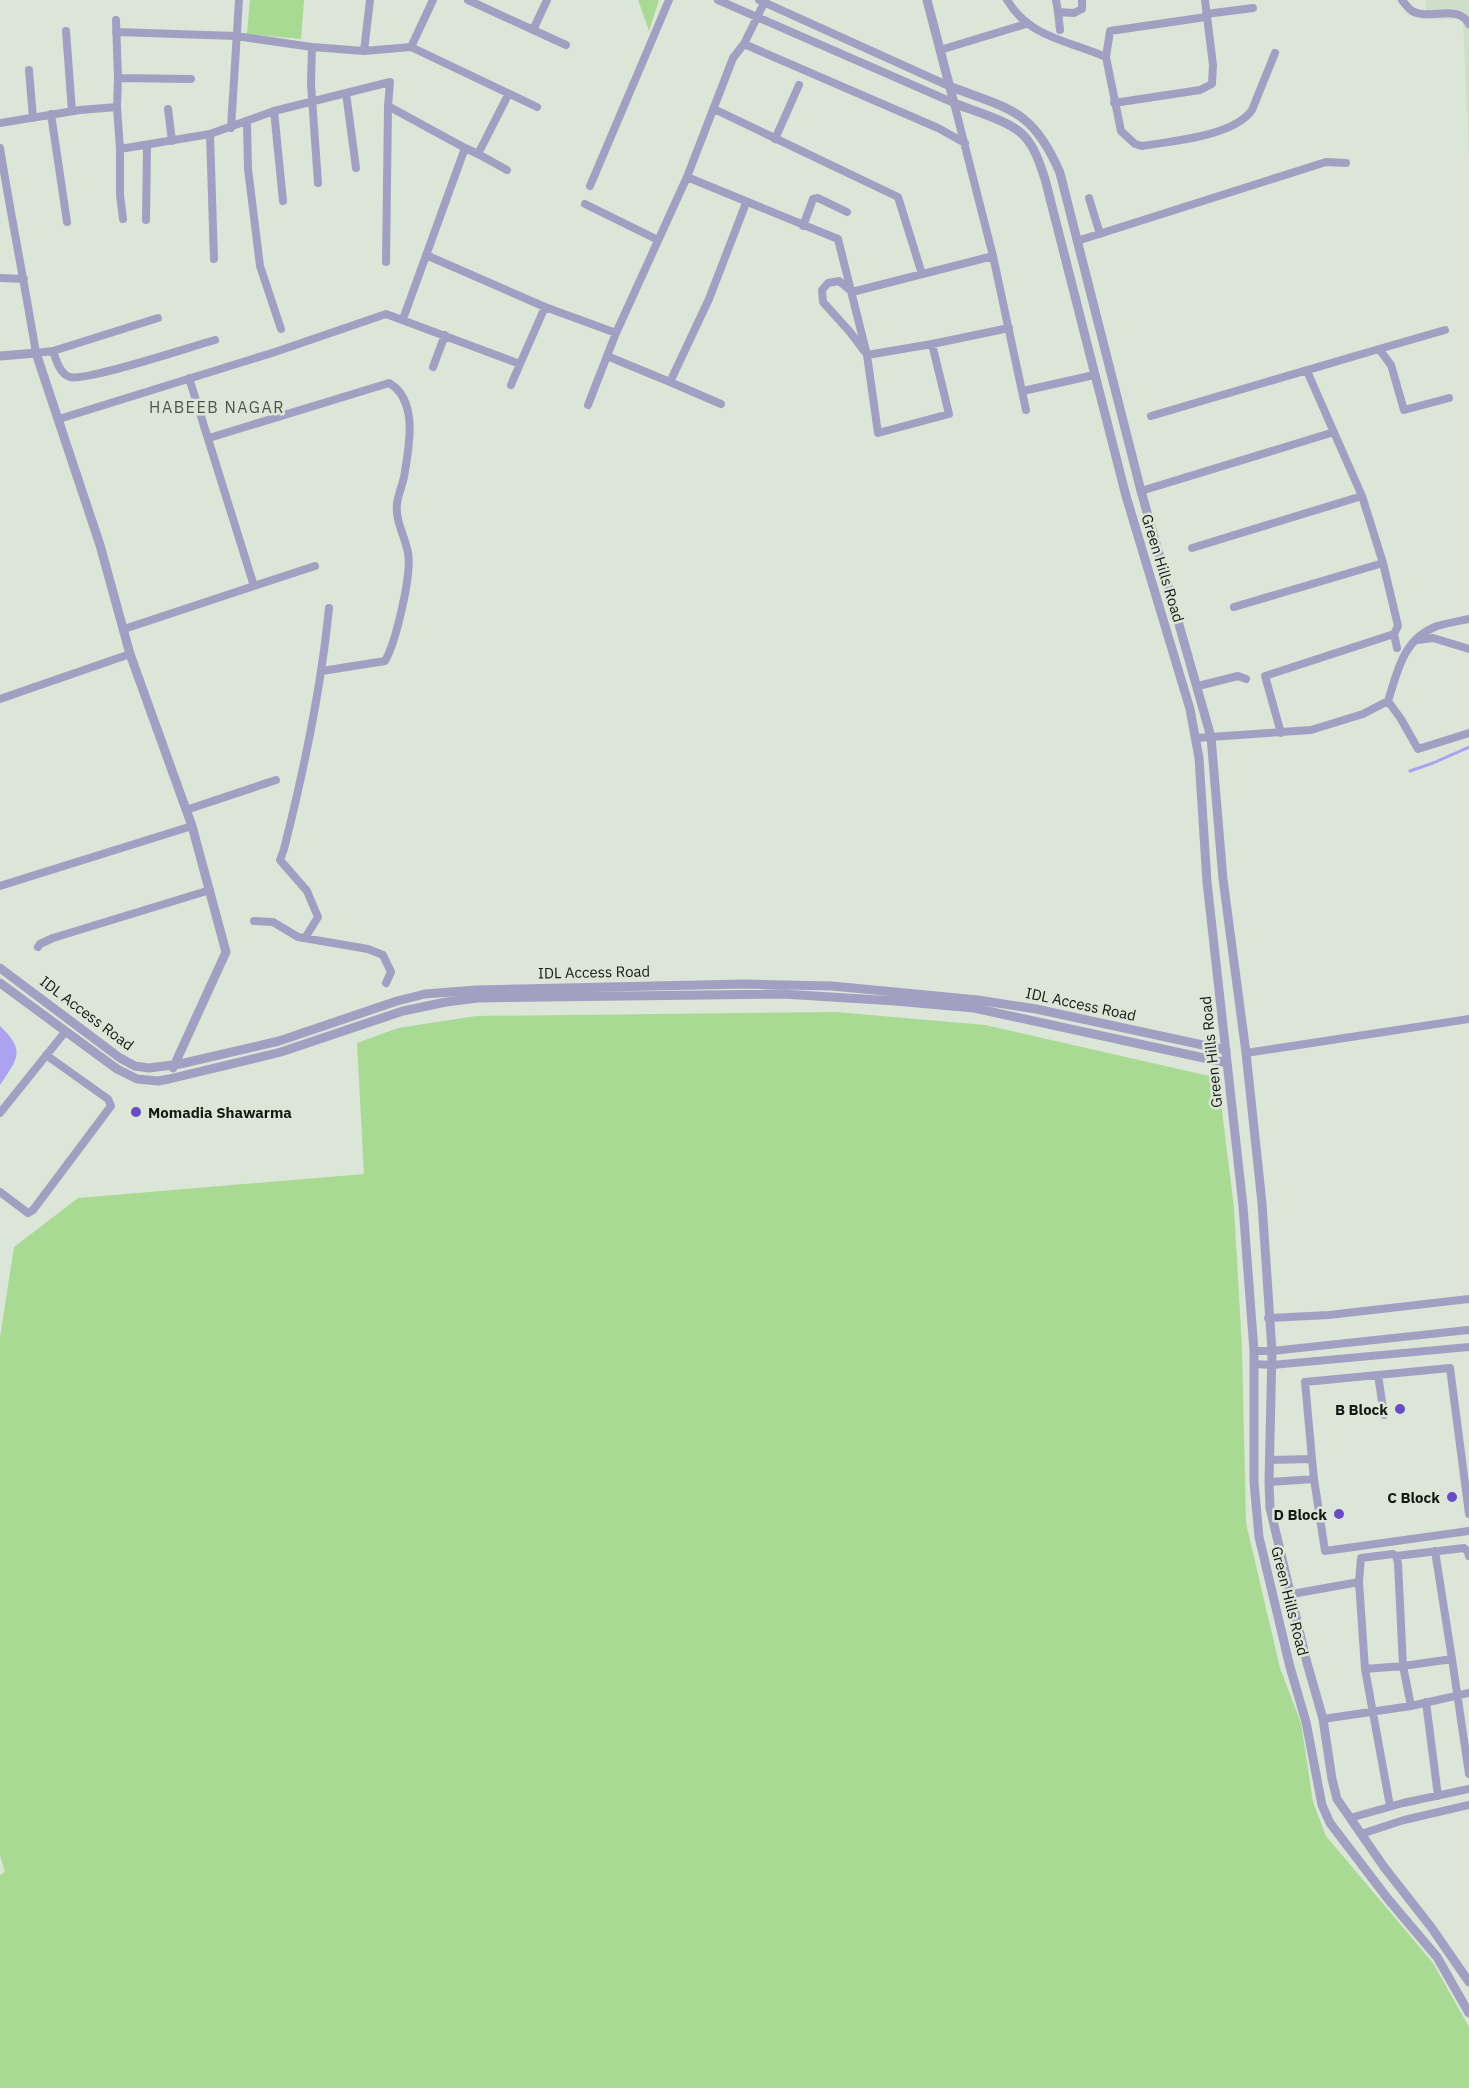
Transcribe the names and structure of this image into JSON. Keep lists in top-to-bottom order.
{
  "streets": {
    "street": ["Green Hills Road", "IDL Access Road"]
  },
  "crossings": [
    ["Green Hills Road", "IDL Access Road"]
  ],
  "districts": ["HABEEB NAGAR"],
  "places": [
    "Momadia Shawarma",
    "B Block",
    "C Block",
    "D Block"
  ]
}
